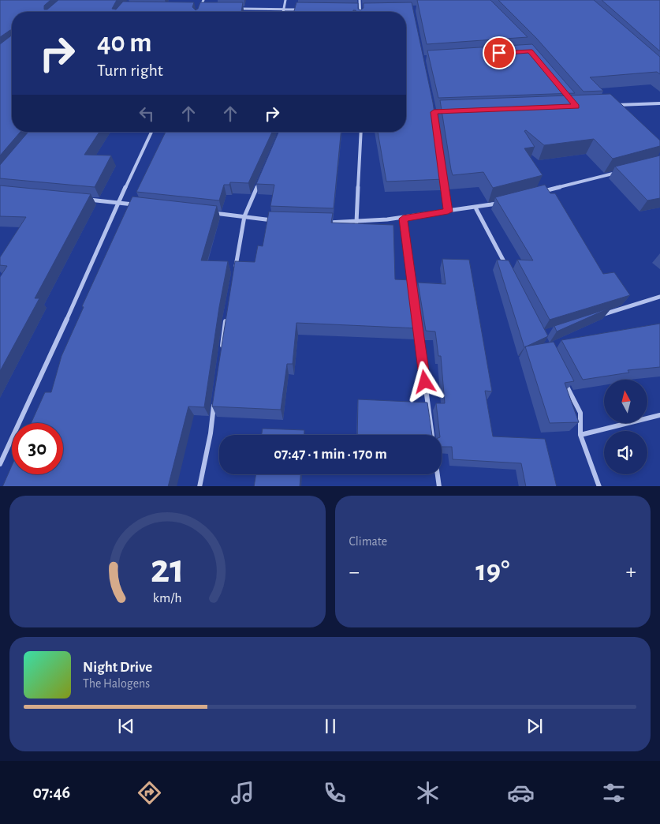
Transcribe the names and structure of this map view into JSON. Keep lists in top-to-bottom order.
{
  "north": "top",
  "page": {
    "turn": ["40 m", "Turn right"],
    "limit": "30",
    "trip": "07:47 · 1 min · 170 m",
    "tile": "Climate",
    "heat": ["−", "19°", "+"],
    "song": ["Night Drive", "The Halogens"],
    "tabs": "07:46",
    "gauge": ["21", "km/h"]
  }
}
